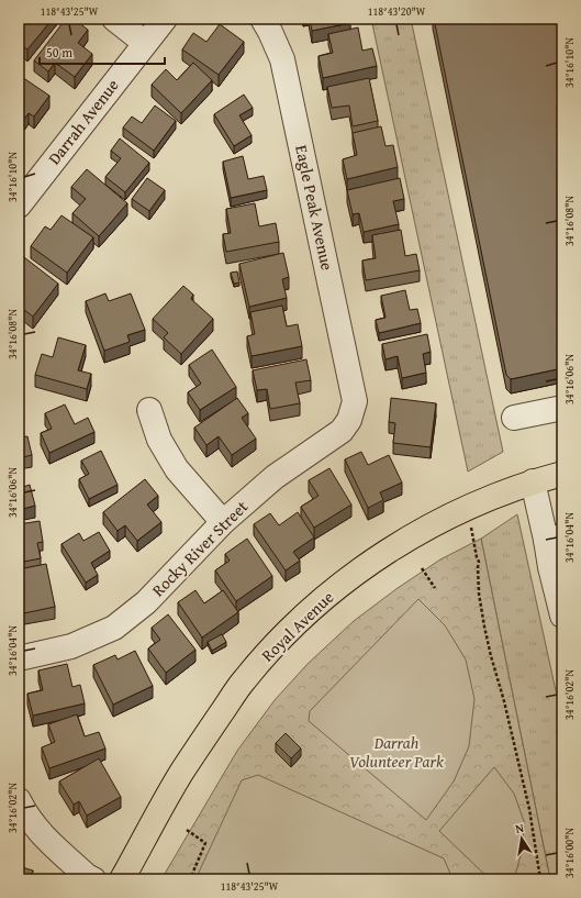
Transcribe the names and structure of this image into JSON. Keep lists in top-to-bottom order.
{
  "streets": {
    "main road": ["Royal Avenue"],
    "street": ["Darrah Avenue", "Eagle Peak Avenue", "Rocky River Street"]
  },
  "crossings": [
    ["Eagle Peak Avenue", "Rocky River Street"]
  ],
  "parks": ["Darrah Volunteer Park"],
  "scale_bar": "50 m",
  "north": "top",
  "coordinates": [
    "118°43'25\"W",
    "118°43'20\"W",
    "34°16'10\"N",
    "34°16'08\"N",
    "34°16'06\"N",
    "34°16'04\"N",
    "34°16'02\"N",
    "34°16'00\"N"
  ]
}
